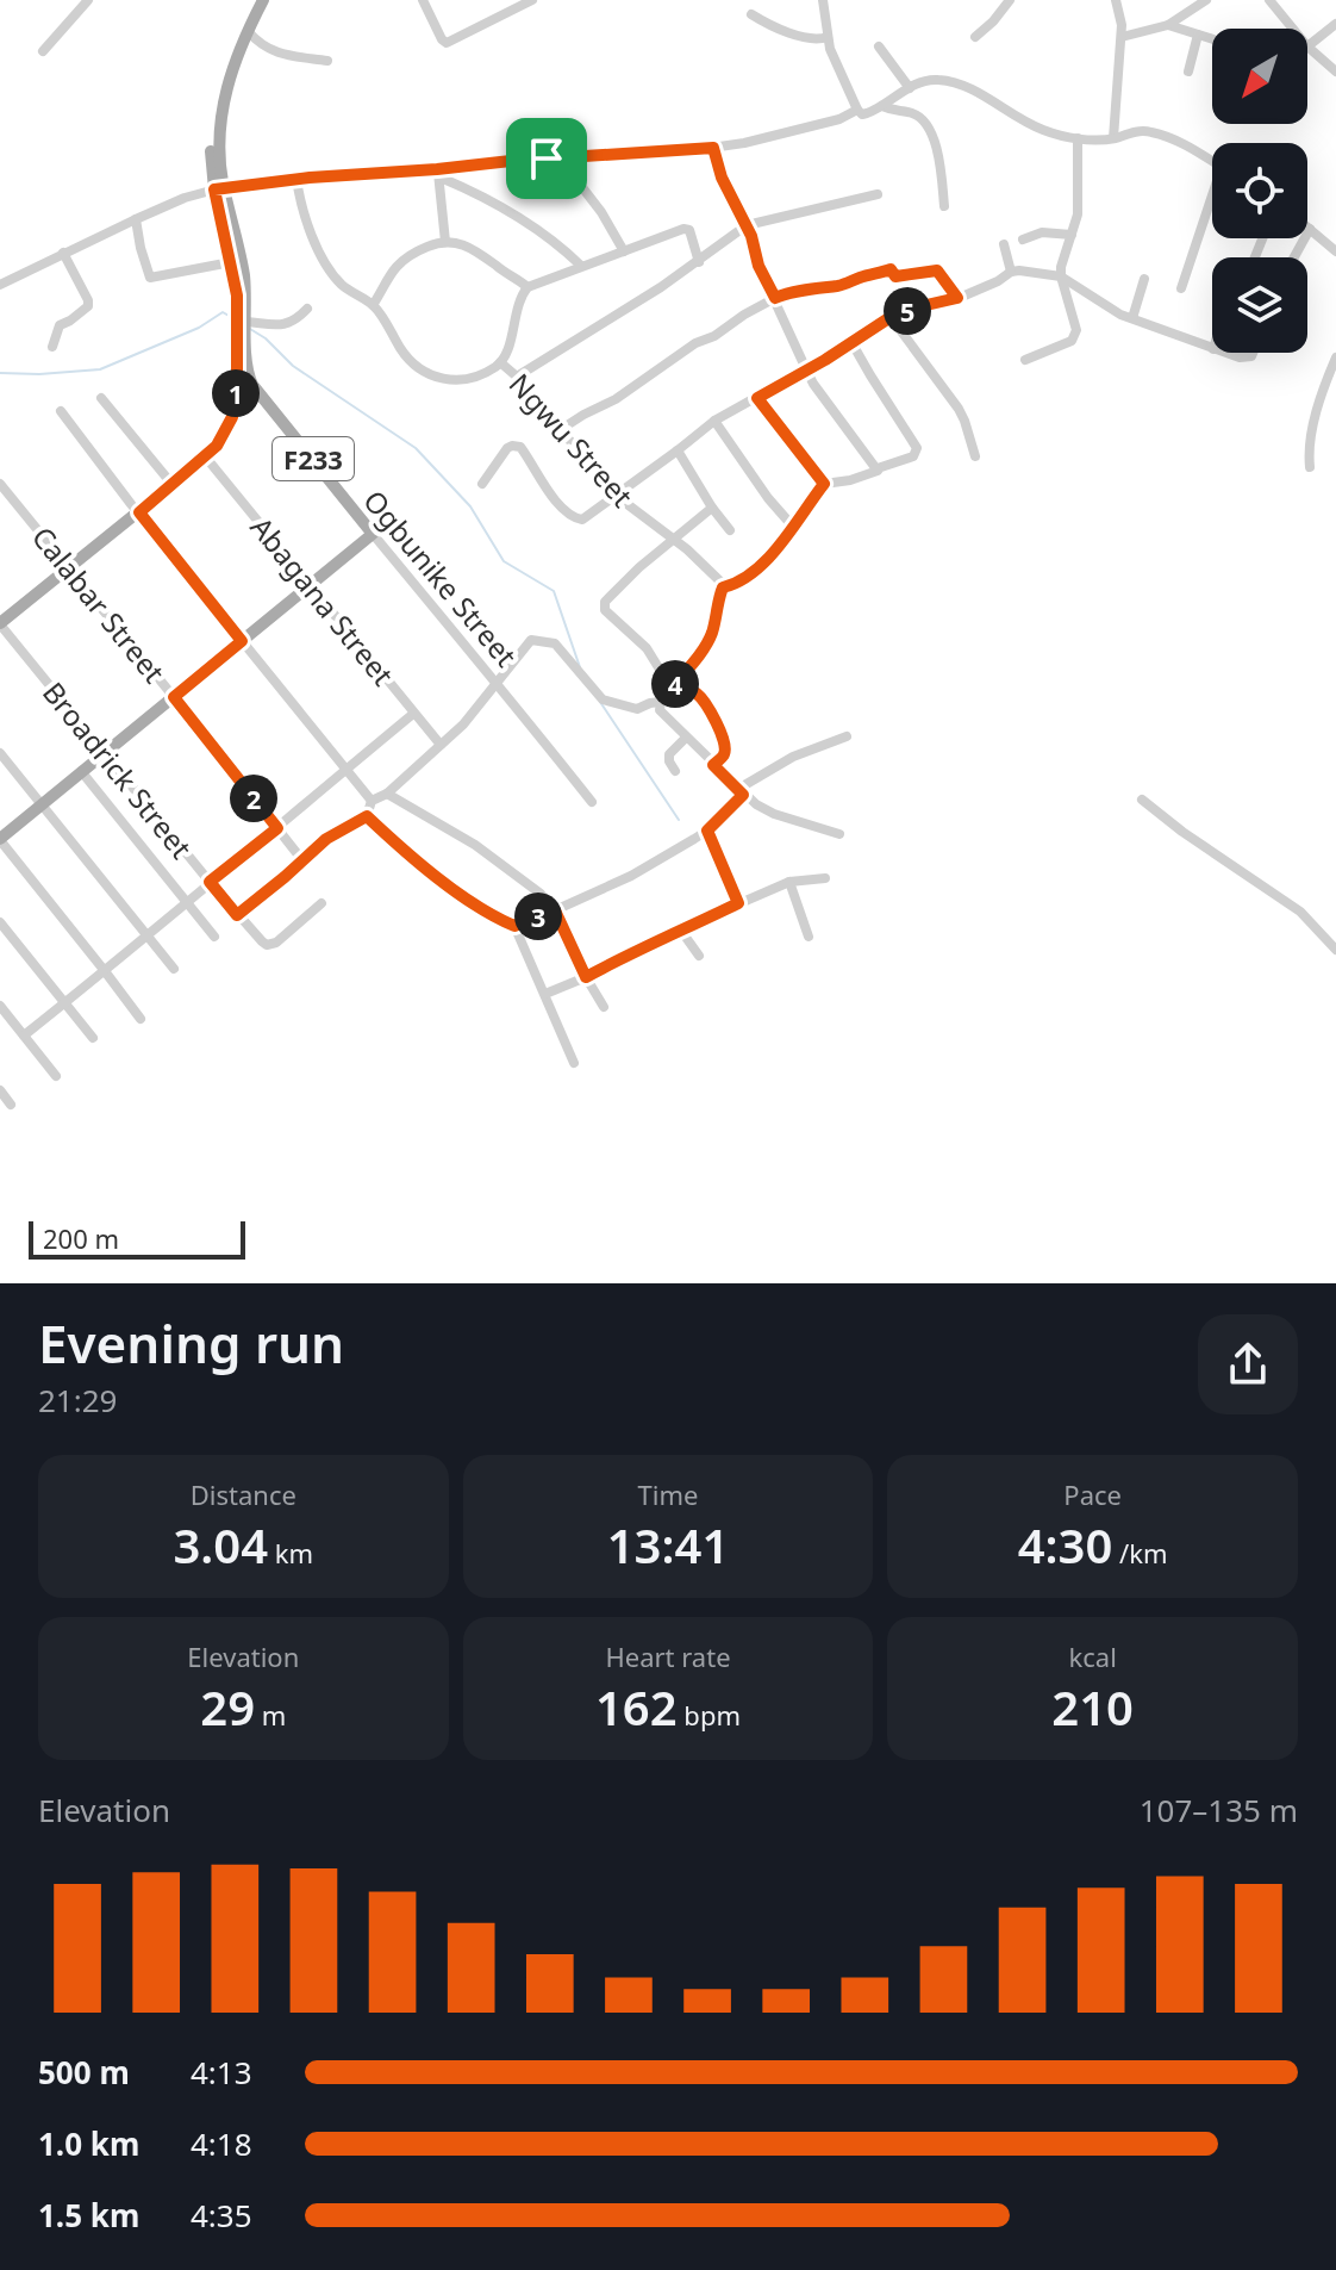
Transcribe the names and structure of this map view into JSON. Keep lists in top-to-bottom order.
{
  "streets": {
    "main road": ["F233", "Ogbunike Street"],
    "street": [
      "Ngwu Street",
      "Abagana Street",
      "Calabar Street",
      "Broadrick Street"
    ]
  },
  "scale_bar": "200 m",
  "north": "bottom left",
  "page": {
    "pins": [
      "5",
      "1",
      "4",
      "2",
      "3"
    ],
    "scale": "200 m",
    "heading": ["Evening run", "21:29"],
    "stats": [
      ["Distance", "3.04 km"],
      ["Time", "13:41"],
      ["Pace", "4:30 /km"],
      ["Elevation", "29 m"],
      ["Heart rate", "162 bpm"],
      ["kcal", "210"]
    ],
    "chart": ["Elevation", "107–135 m"],
    "list": [
      {
        "name": "500 m",
        "note": "4:13"
      },
      {
        "name": "1.0 km",
        "note": "4:18"
      },
      {
        "name": "1.5 km",
        "note": "4:35"
      }
    ]
  }
}
